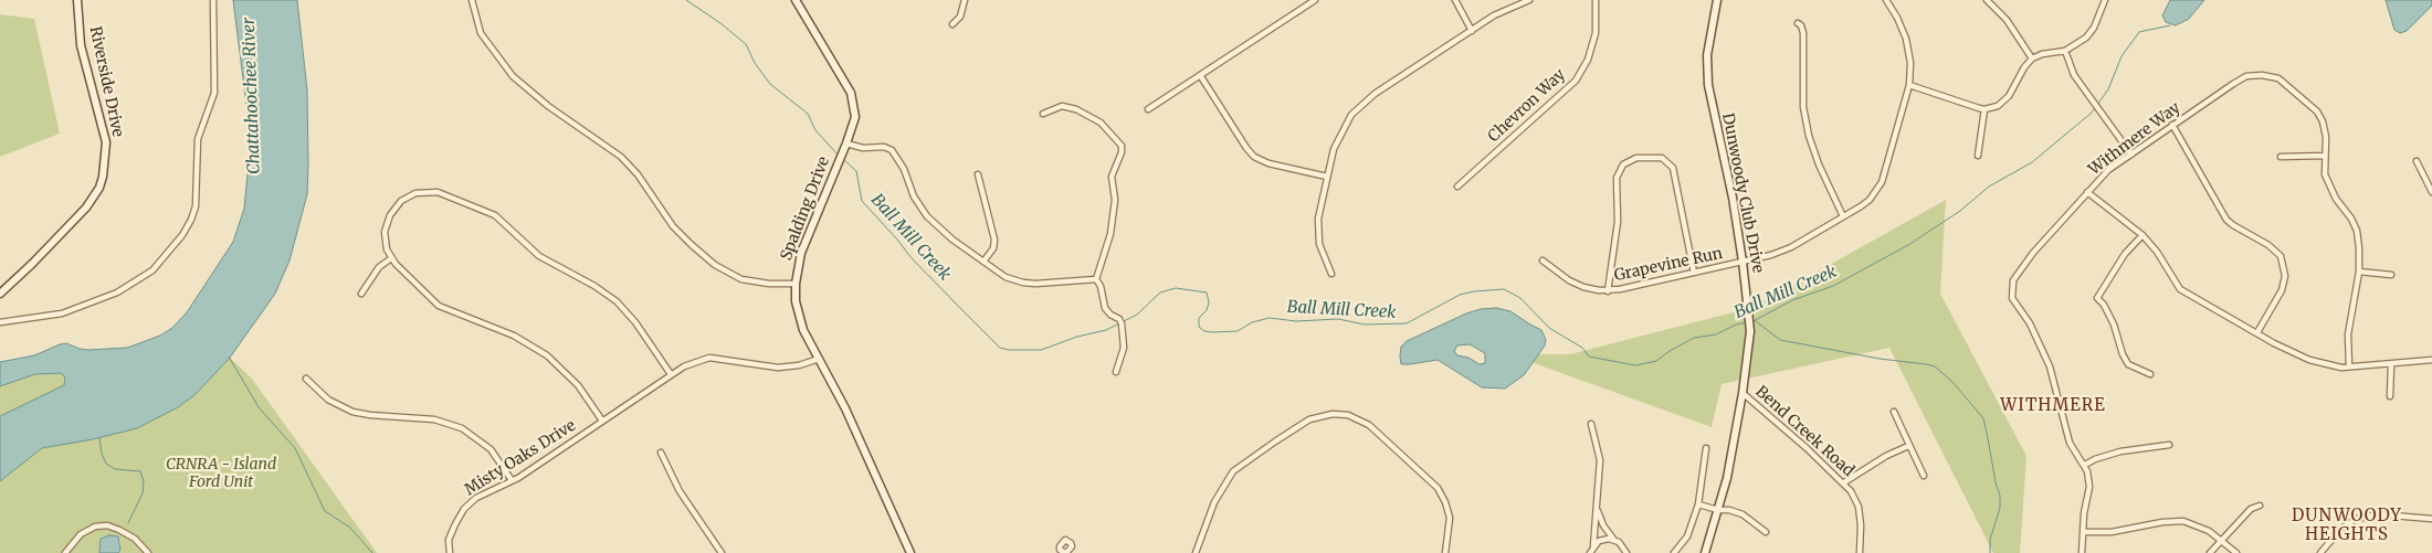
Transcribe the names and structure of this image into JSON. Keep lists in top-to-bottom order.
{
  "streets": {
    "street": [
      "Riverside Drive",
      "Chevron Way",
      "Withmere Way",
      "Dunwoody Club Drive",
      "Spalding Drive",
      "Grapevine Run",
      "Bend Creek Road",
      "Misty Oaks Drive"
    ]
  },
  "crossings": [
    ["Dunwoody Club Drive", "Grapevine Run"],
    ["Dunwoody Club Drive", "Bend Creek Road"]
  ],
  "districts": ["WITHMERE", "DUNWOODY HEIGHTS"],
  "water": ["Chattahoochee River", "Ball Mill Creek"],
  "parks": ["CRNRA - Island Ford Unit"]
}
